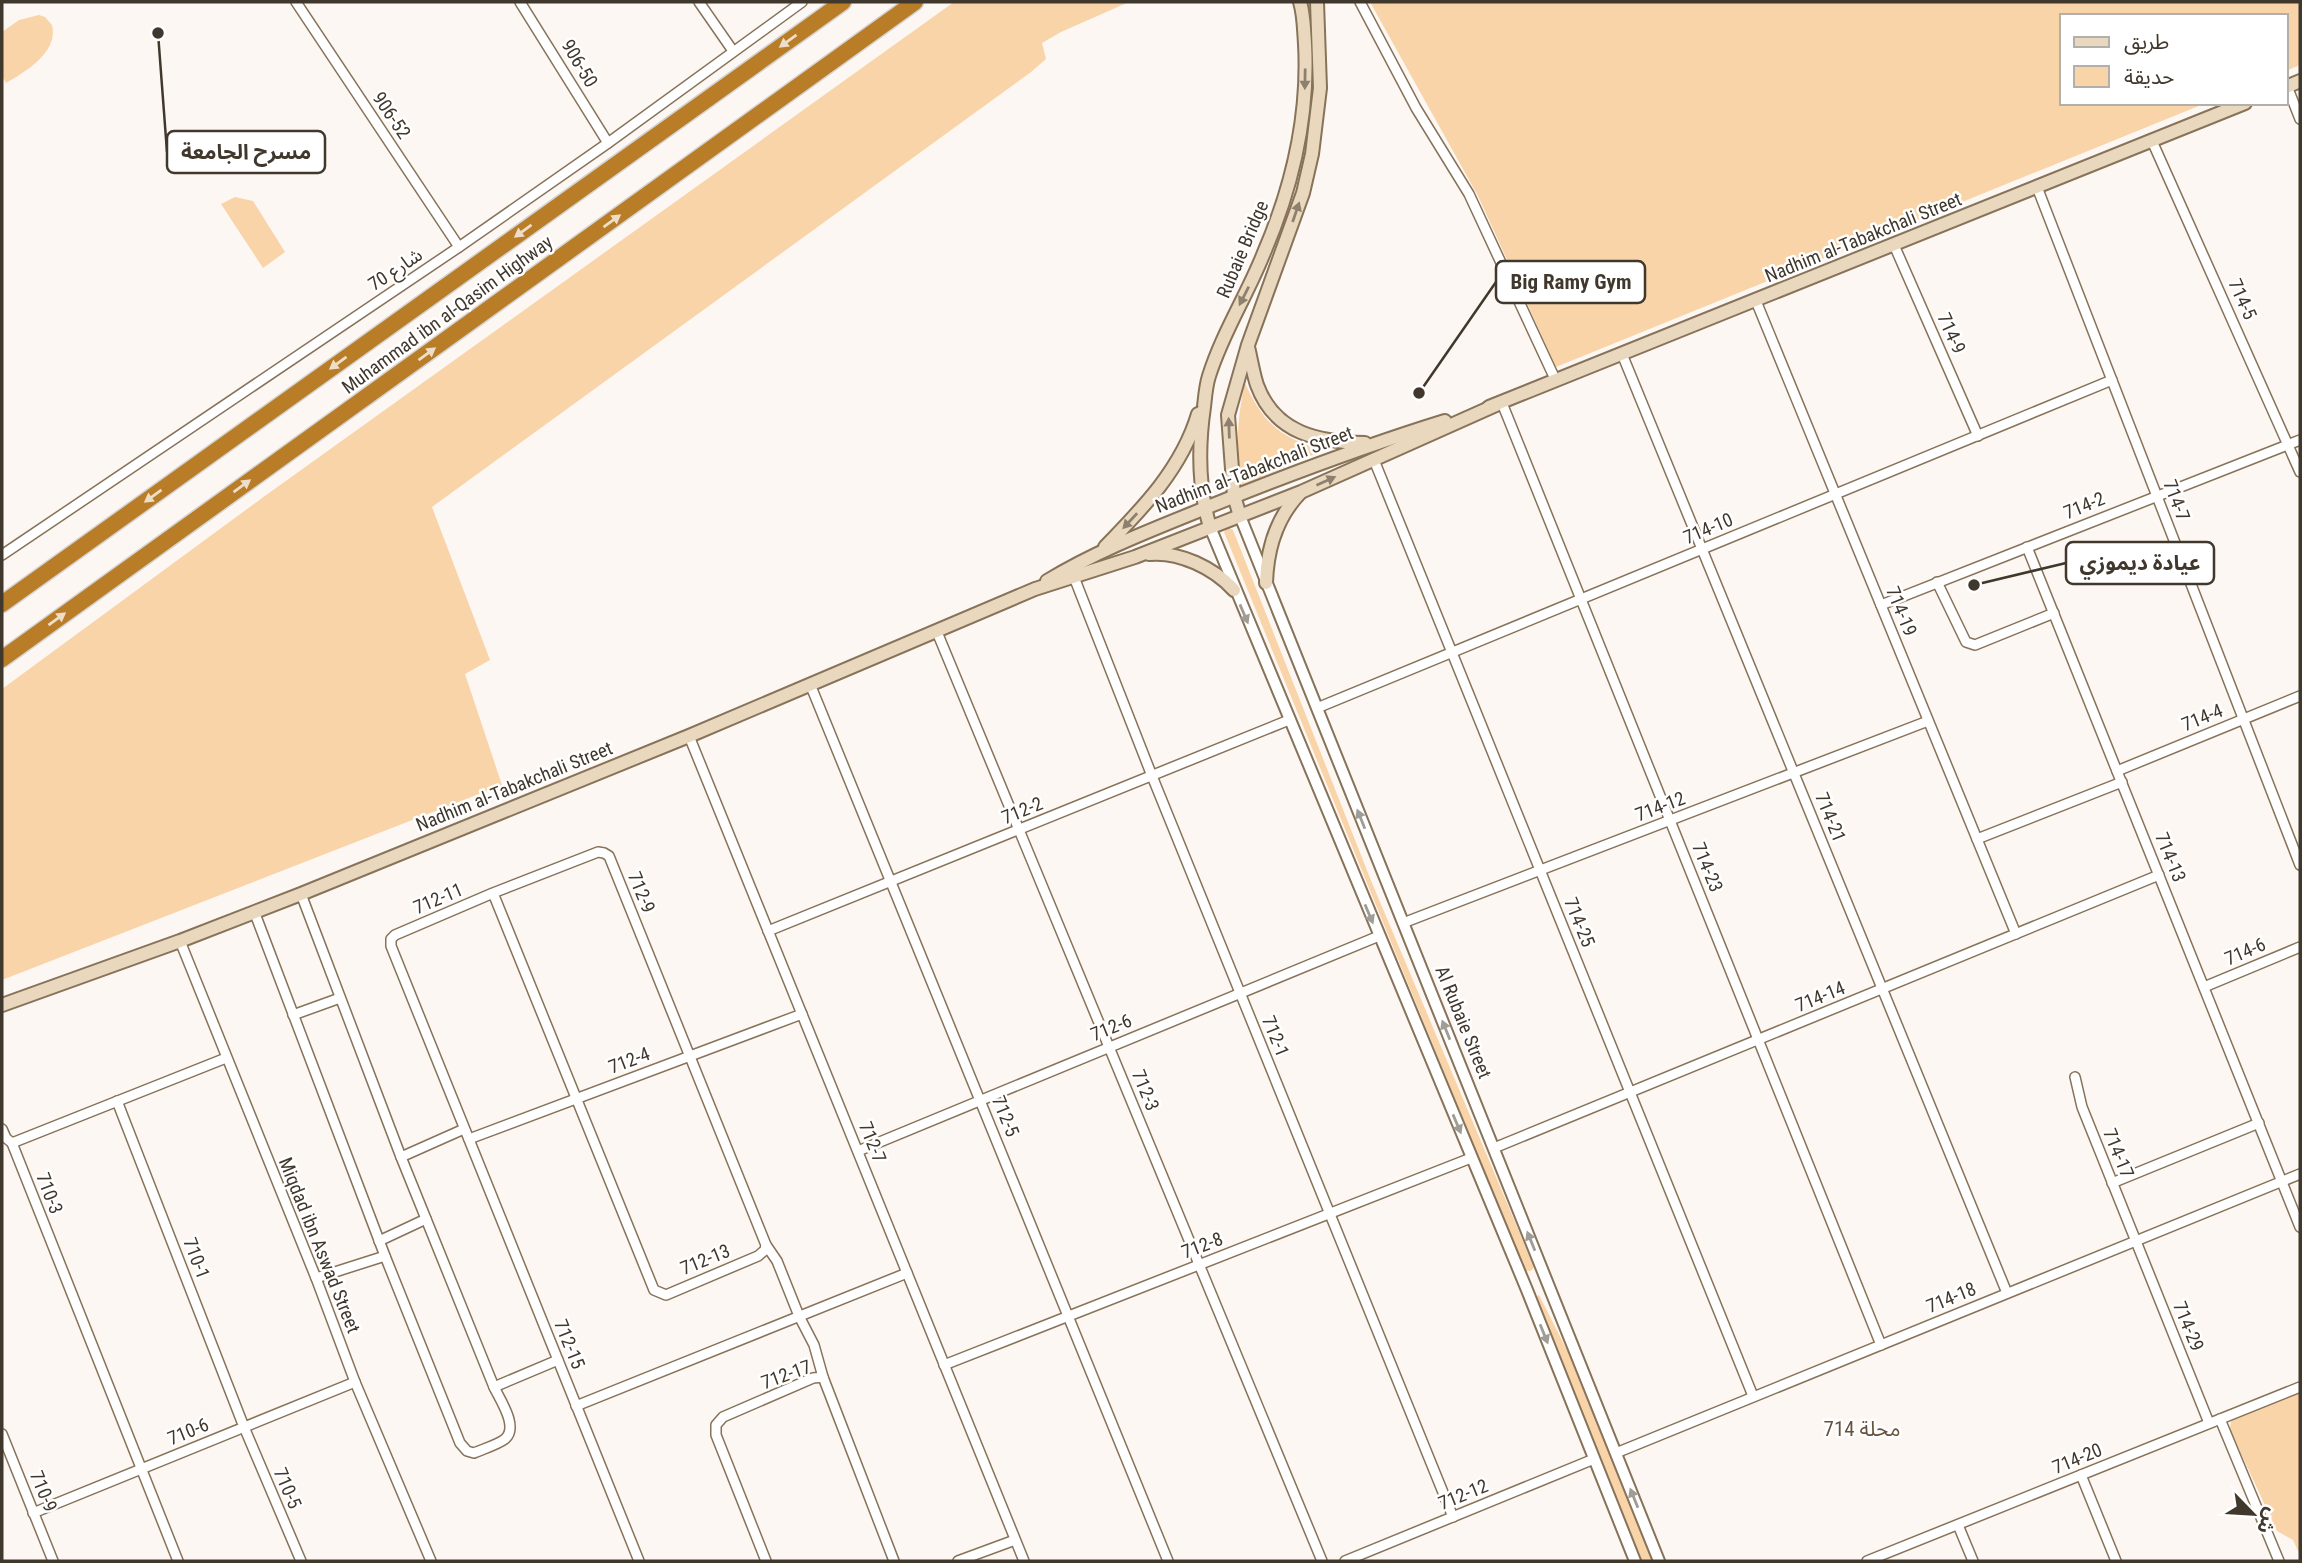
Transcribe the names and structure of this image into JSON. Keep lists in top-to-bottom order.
{
  "streets": {
    "highway": ["Muhammad ibn al-Qasim Highway"],
    "main road": ["Nadhim al-Tabakchali Street", "Rubaie Bridge", "Al Rubaie Street"],
    "street": [
      "906-50",
      "906-52",
      "شارع 70",
      "714-5",
      "714-9",
      "714-7",
      "714-2",
      "714-10",
      "714-19",
      "714-4",
      "714-12",
      "712-2",
      "714-21",
      "714-13",
      "714-23",
      "712-9",
      "712-11",
      "714-25",
      "714-6",
      "714-14",
      "712-6",
      "712-1",
      "712-4",
      "712-3",
      "712-5",
      "712-7",
      "714-17",
      "710-3",
      "Miqdad ibn Aswad Street",
      "712-8",
      "710-1",
      "712-13",
      "714-18",
      "714-29",
      "712-15",
      "712-17",
      "710-6",
      "714-20",
      "710-5",
      "710-9",
      "712-12"
    ]
  },
  "crossings": [
    ["906-50", "شارع 70"],
    ["906-52", "شارع 70"],
    ["Nadhim al-Tabakchali Street", "Rubaie Bridge"],
    ["Nadhim al-Tabakchali Street", "714-5"],
    ["Nadhim al-Tabakchali Street", "714-9"],
    ["Nadhim al-Tabakchali Street", "714-7"],
    ["Nadhim al-Tabakchali Street", "714-19"],
    ["Nadhim al-Tabakchali Street", "714-21"],
    ["Nadhim al-Tabakchali Street", "714-23"],
    ["Nadhim al-Tabakchali Street", "714-25"],
    ["Nadhim al-Tabakchali Street", "Al Rubaie Street"],
    ["Nadhim al-Tabakchali Street", "712-1"],
    ["Nadhim al-Tabakchali Street", "712-3"],
    ["Nadhim al-Tabakchali Street", "712-5"],
    ["Nadhim al-Tabakchali Street", "712-7"],
    ["Nadhim al-Tabakchali Street", "Miqdad ibn Aswad Street"],
    ["Rubaie Bridge", "Al Rubaie Street"],
    ["714-5", "714-2"],
    ["714-9", "714-10"],
    ["714-7", "714-2"],
    ["714-7", "714-10"],
    ["714-7", "714-4"],
    ["714-2", "714-19"],
    ["714-2", "714-13"],
    ["714-10", "714-19"],
    ["714-10", "714-21"],
    ["714-10", "714-23"],
    ["714-10", "714-25"],
    ["714-10", "Al Rubaie Street"],
    ["714-19", "714-12"],
    ["714-19", "714-14"],
    ["714-4", "714-13"],
    ["714-12", "714-21"],
    ["714-12", "714-23"],
    ["714-12", "714-25"],
    ["714-12", "Al Rubaie Street"],
    ["712-2", "712-1"],
    ["712-2", "712-3"],
    ["712-2", "712-5"],
    ["712-2", "712-7"],
    ["714-21", "714-14"],
    ["714-21", "714-18"],
    ["714-13", "714-6"],
    ["714-13", "714-14"],
    ["714-13", "714-18"],
    ["714-23", "714-14"],
    ["714-23", "714-18"],
    ["712-9", "712-11"],
    ["712-9", "712-4"],
    ["712-11", "712-4"],
    ["712-11", "712-13"],
    ["712-11", "712-15"],
    ["714-25", "714-14"],
    ["714-25", "714-18"],
    ["714-14", "Al Rubaie Street"],
    ["Al Rubaie Street", "714-18"],
    ["712-6", "712-1"],
    ["712-6", "712-3"],
    ["712-6", "712-5"],
    ["712-6", "712-7"],
    ["712-1", "712-8"],
    ["712-1", "712-12"],
    ["712-4", "712-7"],
    ["712-4", "712-13"],
    ["712-4", "712-15"],
    ["712-3", "712-8"],
    ["712-5", "712-8"],
    ["712-7", "712-8"],
    ["714-17", "714-18"],
    ["714-17", "714-29"],
    ["710-3", "710-6"],
    ["Miqdad ibn Aswad Street", "710-6"],
    ["710-1", "710-6"],
    ["710-1", "710-5"],
    ["714-18", "714-29"],
    ["714-29", "714-20"],
    ["710-6", "710-5"],
    ["710-6", "710-9"]
  ],
  "one_way": ["Al Rubaie Street"],
  "districts": ["محلة 714"],
  "places": ["مسرح الجامعة", "Big Ramy Gym", "عيادة ديموزي"],
  "legend": ["طريق", "حديقة"],
  "north": "bottom right"
}
